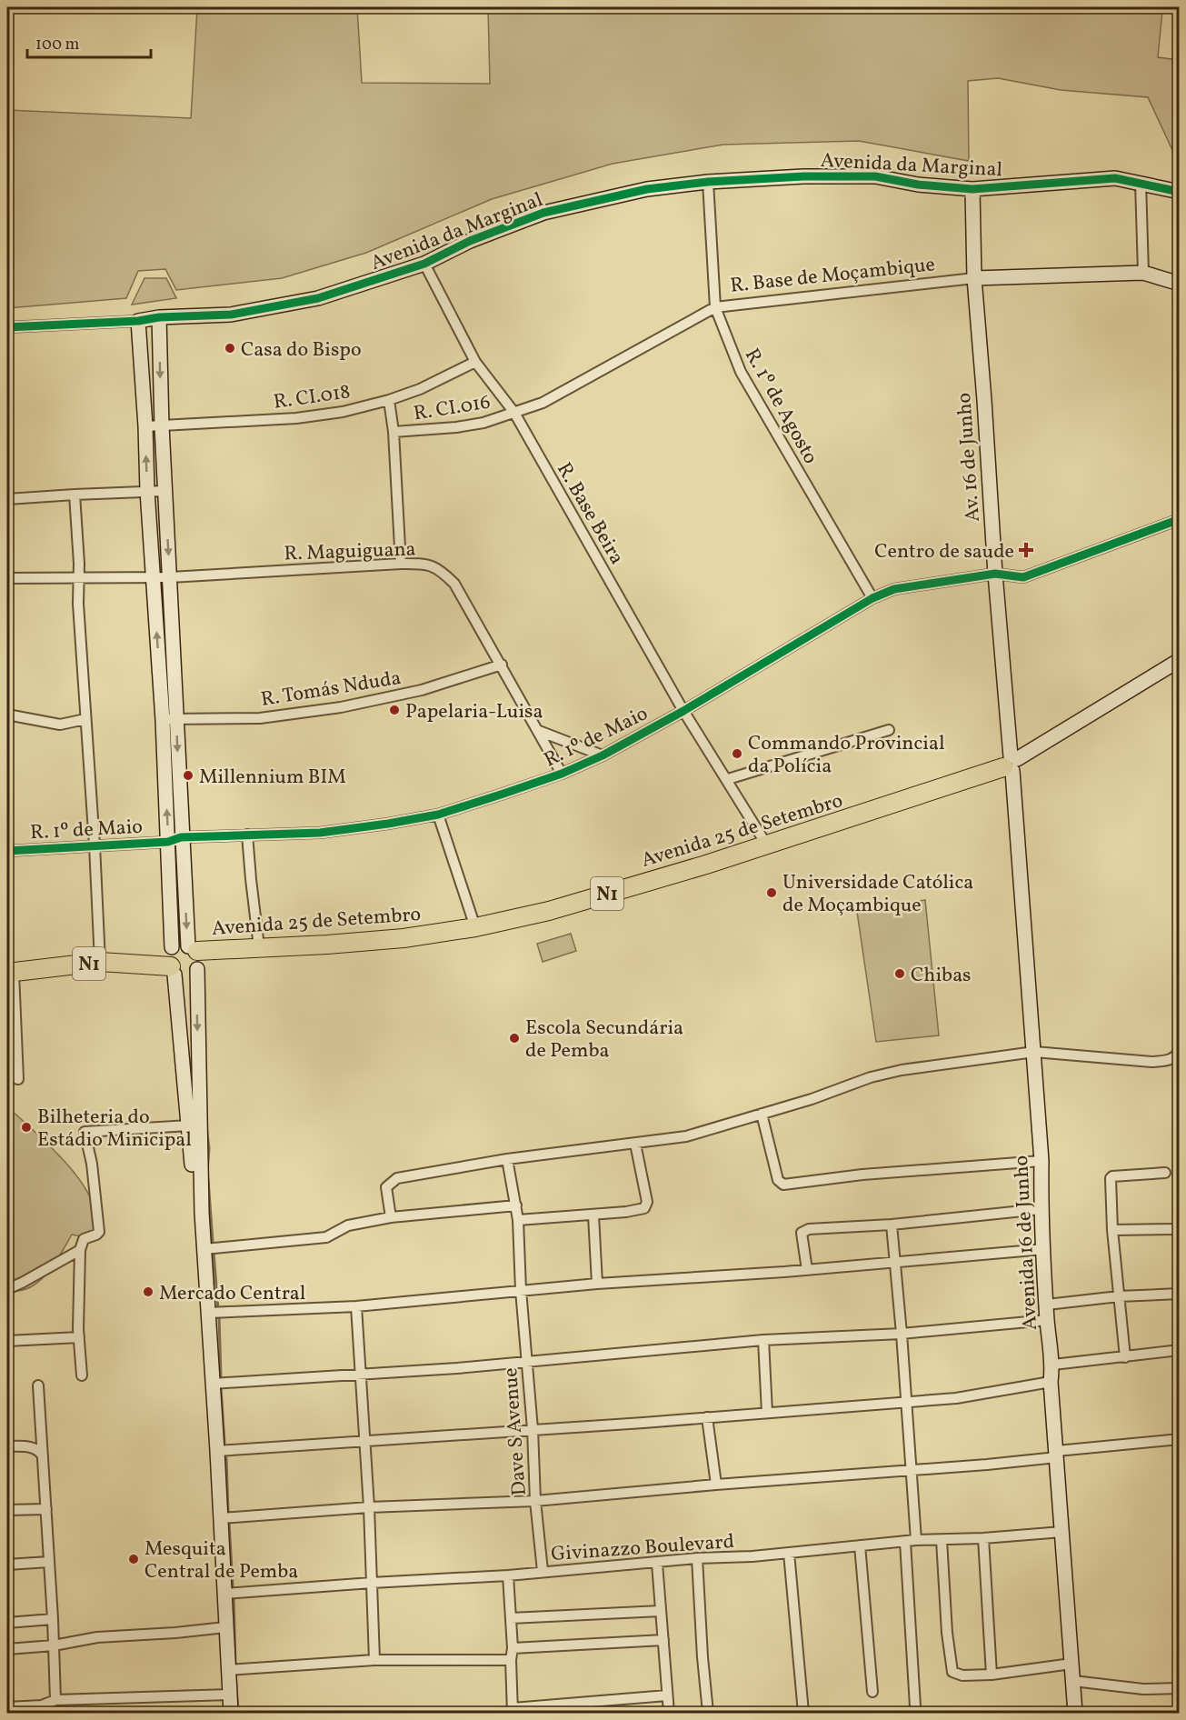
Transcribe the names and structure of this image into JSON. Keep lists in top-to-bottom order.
{
  "streets": {
    "highway": ["Avenida 25 de Setembro", "N1"],
    "street": [
      "Avenida da Marginal",
      "R. Base de Moçambique",
      "R. CI.018",
      "R. 1º de Agosto",
      "R. CI.016",
      "Av. 16 de Junho",
      "R. Base Beira",
      "R. Maguiguana",
      "R. Tomás Nduda",
      "R. 1º de Maio",
      "Avenida 16 de Junho",
      "Dave S Avenue",
      "Givinazzo Boulevard"
    ]
  },
  "crossings": [
    ["Avenida da Marginal", "R. 1º de Agosto"],
    ["Avenida da Marginal", "Av. 16 de Junho"],
    ["Avenida da Marginal", "R. Base Beira"],
    ["R. Base de Moçambique", "R. 1º de Agosto"],
    ["R. Base de Moçambique", "R. CI.016"],
    ["R. Base de Moçambique", "Av. 16 de Junho"],
    ["R. Base de Moçambique", "R. Base Beira"],
    ["R. CI.018", "R. Base Beira"],
    ["R. 1º de Agosto", "R. 1º de Maio"],
    ["R. CI.016", "R. Base Beira"],
    ["Av. 16 de Junho", "R. 1º de Maio"],
    ["Av. 16 de Junho", "Avenida 25 de Setembro"],
    ["Av. 16 de Junho", "Avenida 16 de Junho"],
    ["R. Base Beira", "R. 1º de Maio"],
    ["R. Base Beira", "Avenida 25 de Setembro"],
    ["R. Maguiguana", "R. Tomás Nduda"],
    ["R. Maguiguana", "R. 1º de Maio"],
    ["Avenida 25 de Setembro", "Avenida 16 de Junho"],
    ["Avenida 16 de Junho", "Givinazzo Boulevard"],
    ["Dave S Avenue", "Givinazzo Boulevard"]
  ],
  "places": {
    "other": [
      "Casa do Bispo",
      "Papelaria-Luisa",
      "Commando Provincial da Polícia",
      "Millennium BIM",
      "Universidade Católica de Moçambique",
      "Chibas",
      "Escola Secundária de Pemba",
      "Bilheteria do Estádio Minicipal",
      "Mercado Central",
      "Mesquita Central de Pemba"
    ],
    "health": ["Centro de saude"]
  },
  "scale_bar": "100 m"
}
